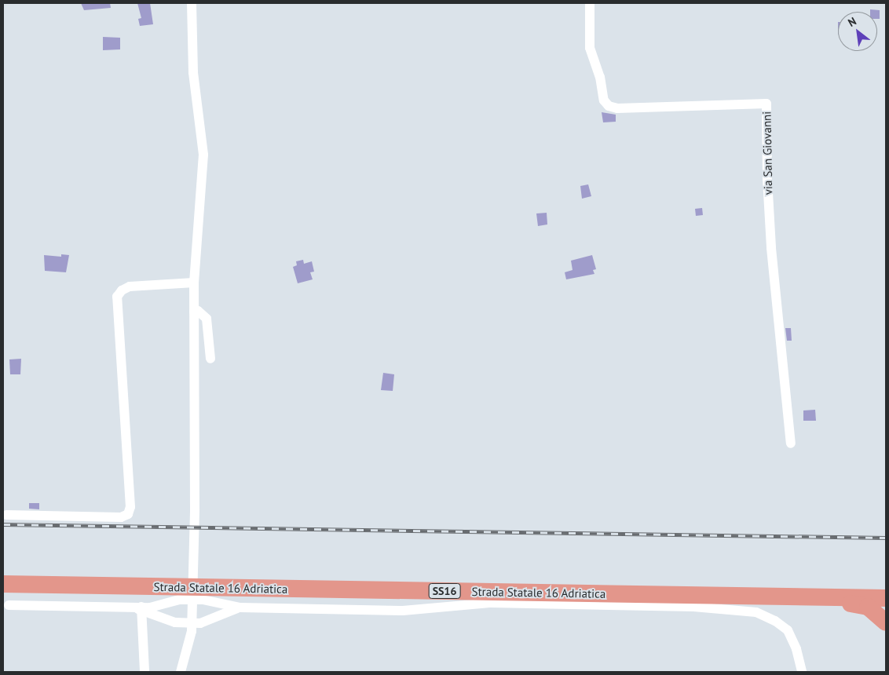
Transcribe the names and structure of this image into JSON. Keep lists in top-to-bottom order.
{
  "streets": {
    "highway": ["Strada Statale 16 Adriatica", "SS16"],
    "street": ["via San Giovanni"]
  },
  "north": "top left"
}
